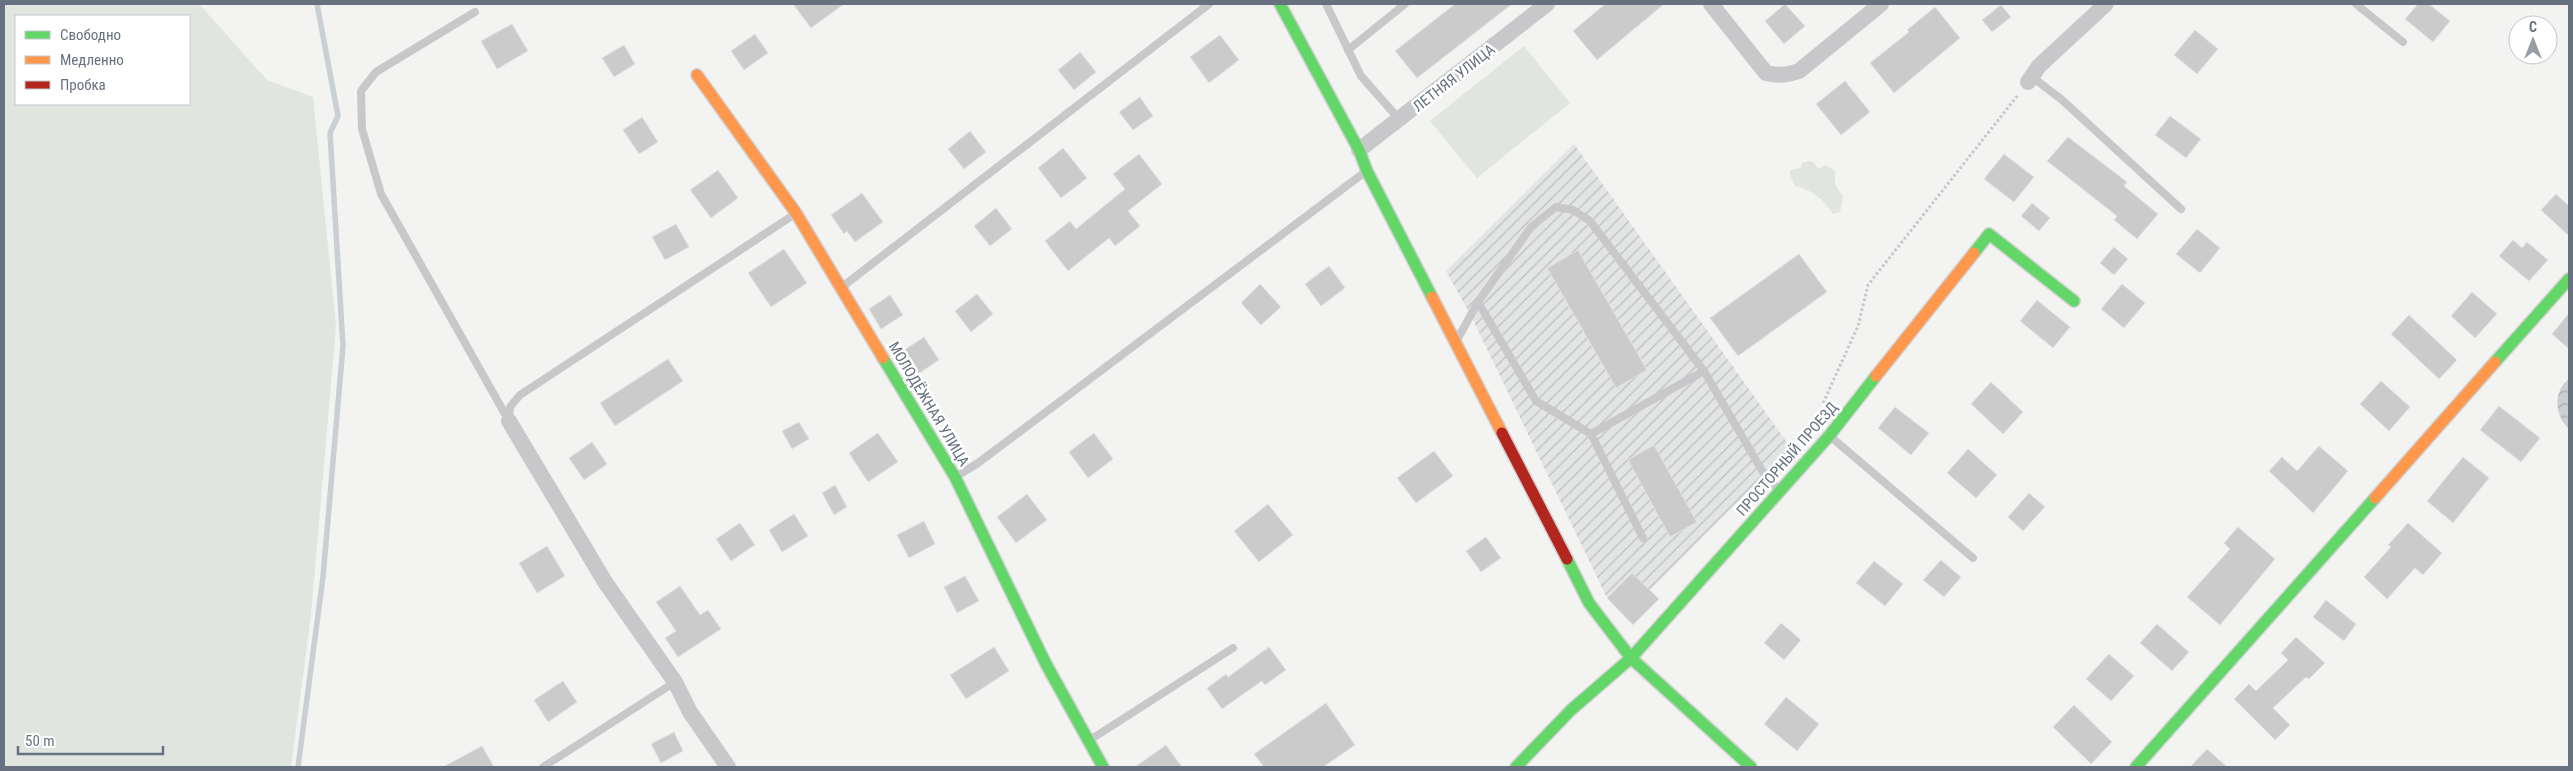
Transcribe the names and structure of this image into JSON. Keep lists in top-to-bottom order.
{
  "streets": {
    "street": ["ЛЕТНЯЯ УЛИЦА", "МОЛОДЁЖНАЯ УЛИЦА", "ПРОСТОРНЫЙ ПРОЕЗД"]
  },
  "legend": ["Свободно", "Медленно", "Пробка"],
  "scale_bar": "50 m",
  "north": "top"
}
